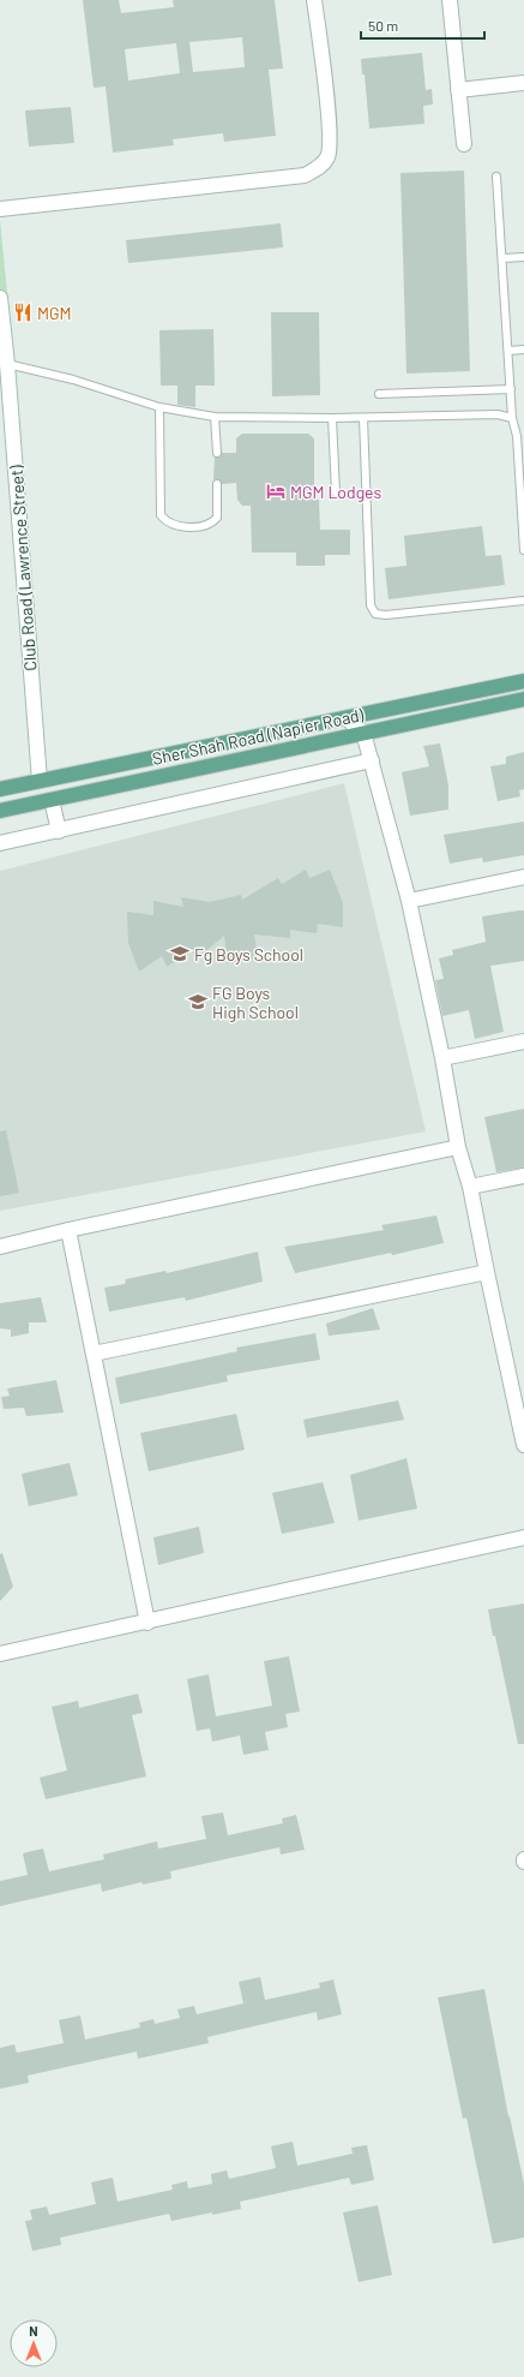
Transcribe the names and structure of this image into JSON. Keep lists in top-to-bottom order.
{
  "streets": {
    "main road": ["Sher Shah Road (Napier Road)"],
    "street": ["Club Road (Lawrence Street)"]
  },
  "crossings": [
    ["Club Road (Lawrence Street)", "Sher Shah Road (Napier Road)"]
  ],
  "places": {
    "restaurant": ["MGM"],
    "hotel": ["MGM Lodges"],
    "school or university": ["Fg Boys School", "FG Boys High School"]
  },
  "scale_bar": "50 m",
  "north": "top"
}
